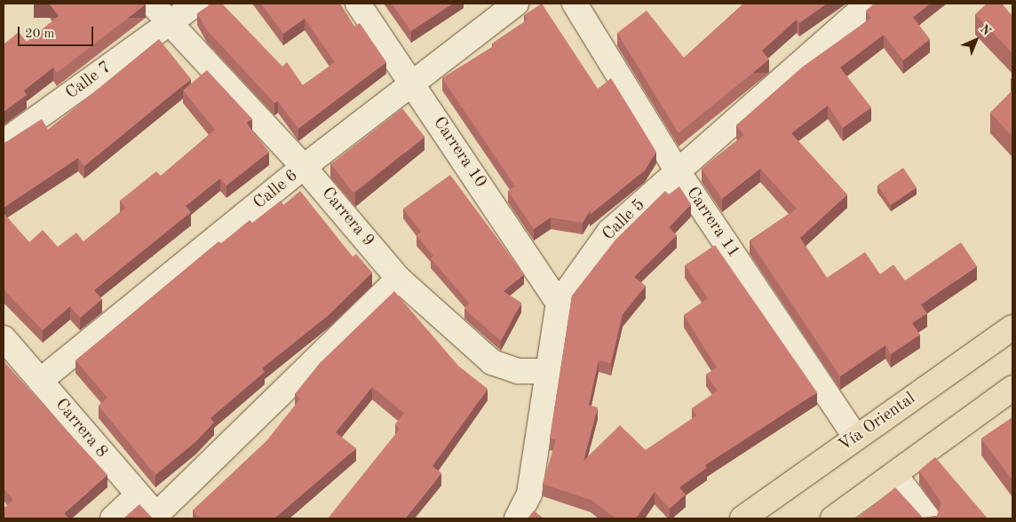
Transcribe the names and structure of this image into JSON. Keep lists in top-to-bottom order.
{
  "streets": {
    "highway": ["Vía Oriental"],
    "street": [
      "Calle 7",
      "Carrera 10",
      "Calle 6",
      "Carrera 9",
      "Calle 5",
      "Carrera 11",
      "Carrera 8"
    ]
  },
  "crossings": [
    ["Calle 7", "Carrera 9"],
    ["Carrera 10", "Calle 6"],
    ["Carrera 10", "Calle 5"],
    ["Calle 6", "Carrera 9"],
    ["Calle 6", "Carrera 8"],
    ["Carrera 9", "Calle 5"],
    ["Calle 5", "Carrera 11"],
    ["Carrera 11", "Vía Oriental"]
  ],
  "scale_bar": "20 m",
  "north": "top right"
}
